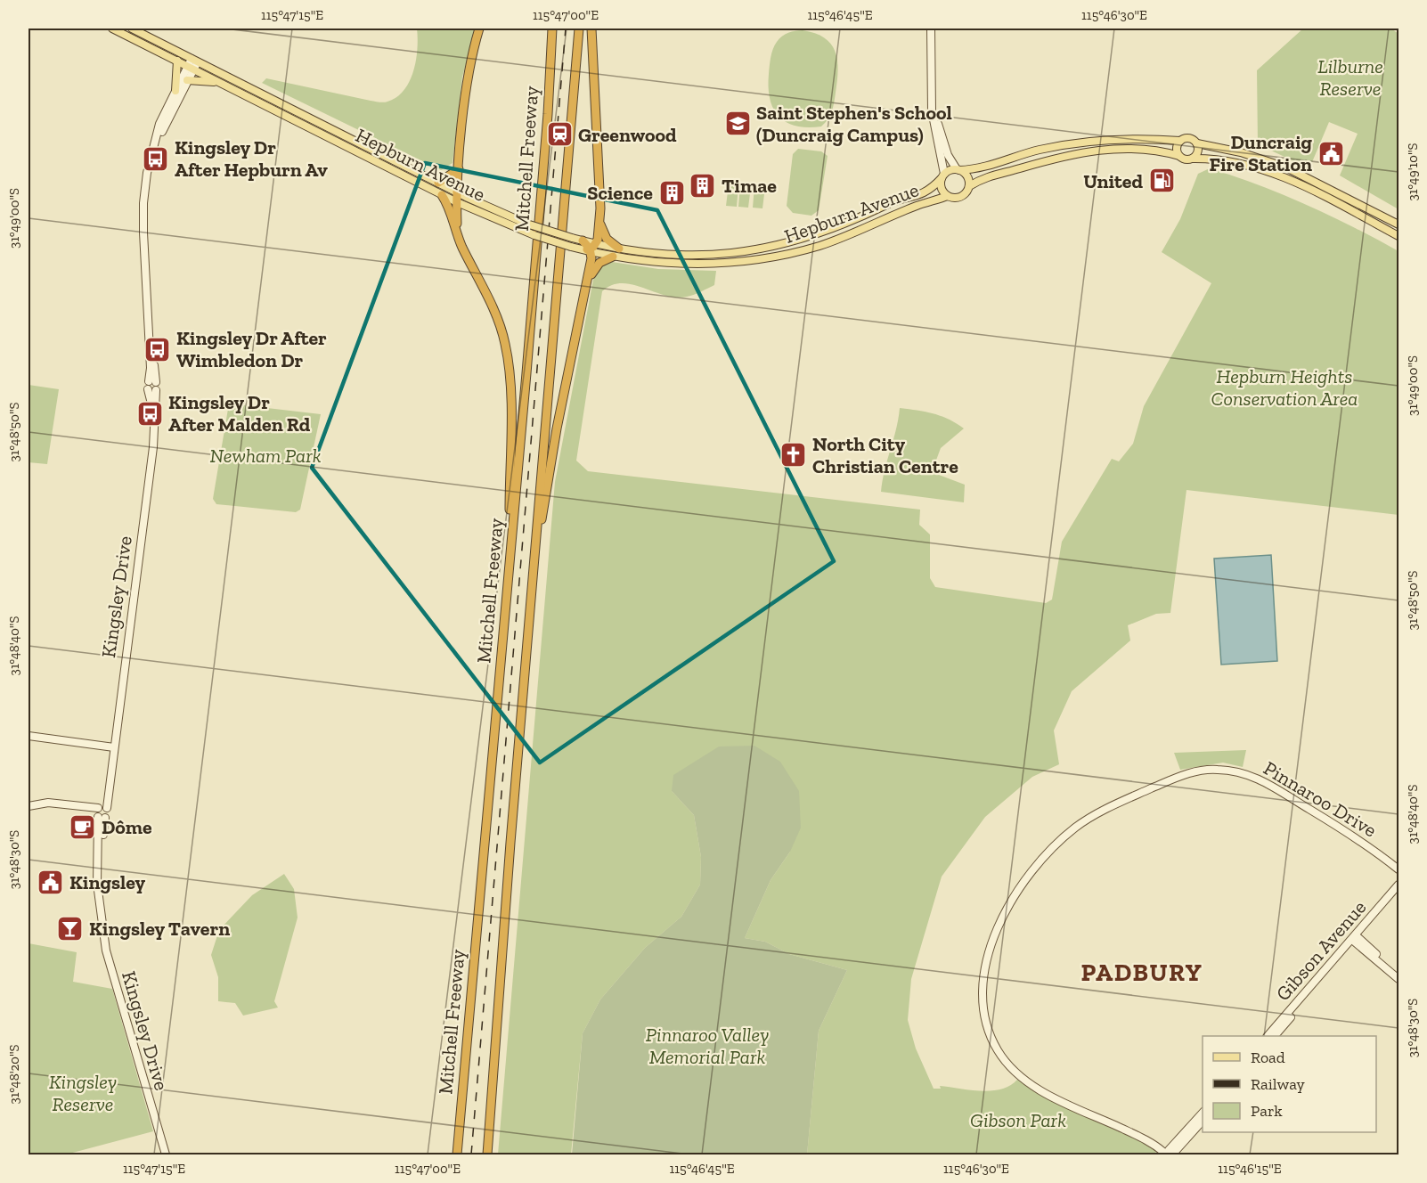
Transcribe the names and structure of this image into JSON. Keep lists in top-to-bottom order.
{
  "streets": {
    "highway": ["Mitchell Freeway"],
    "main road": [
      "Hepburn Avenue",
      "Kingsley Drive",
      "Pinnaroo Drive",
      "Gibson Avenue"
    ]
  },
  "crossings": [
    ["Hepburn Avenue", "Kingsley Drive"]
  ],
  "districts": ["PADBURY"],
  "parks": [
    "Lilburne Reserve",
    "Hepburn Heights Conservation Area",
    "Newham Park",
    "Pinnaroo Valley Memorial Park",
    "Kingsley Reserve",
    "Gibson Park"
  ],
  "places": {
    "school or university": ["Saint Stephen's School (Duncraig Campus)"],
    "station": ["Greenwood"],
    "public building": ["Duncraig Fire Station", "Kingsley"],
    "bus stop": ["Kingsley Dr After Hepburn Av", "Kingsley Dr After Wimbledon Dr", "Kingsley Dr After Malden Rd"],
    "fuel station": ["United"],
    "building": ["Timae", "Science"],
    "church": ["North City Christian Centre"],
    "cafe": ["Dôme"],
    "bar": ["Kingsley Tavern"]
  },
  "legend": ["Road", "Railway", "Park"],
  "coordinates": [
    "115°47'15\"E",
    "115°47'00\"E",
    "115°46'45\"E",
    "115°46'30\"E",
    "31°49'10\"S",
    "31°49'00\"S",
    "31°48'50\"S",
    "31°48'40\"S",
    "31°48'30\"S",
    "31°48'20\"S",
    "115°46'15\"E"
  ]
}
